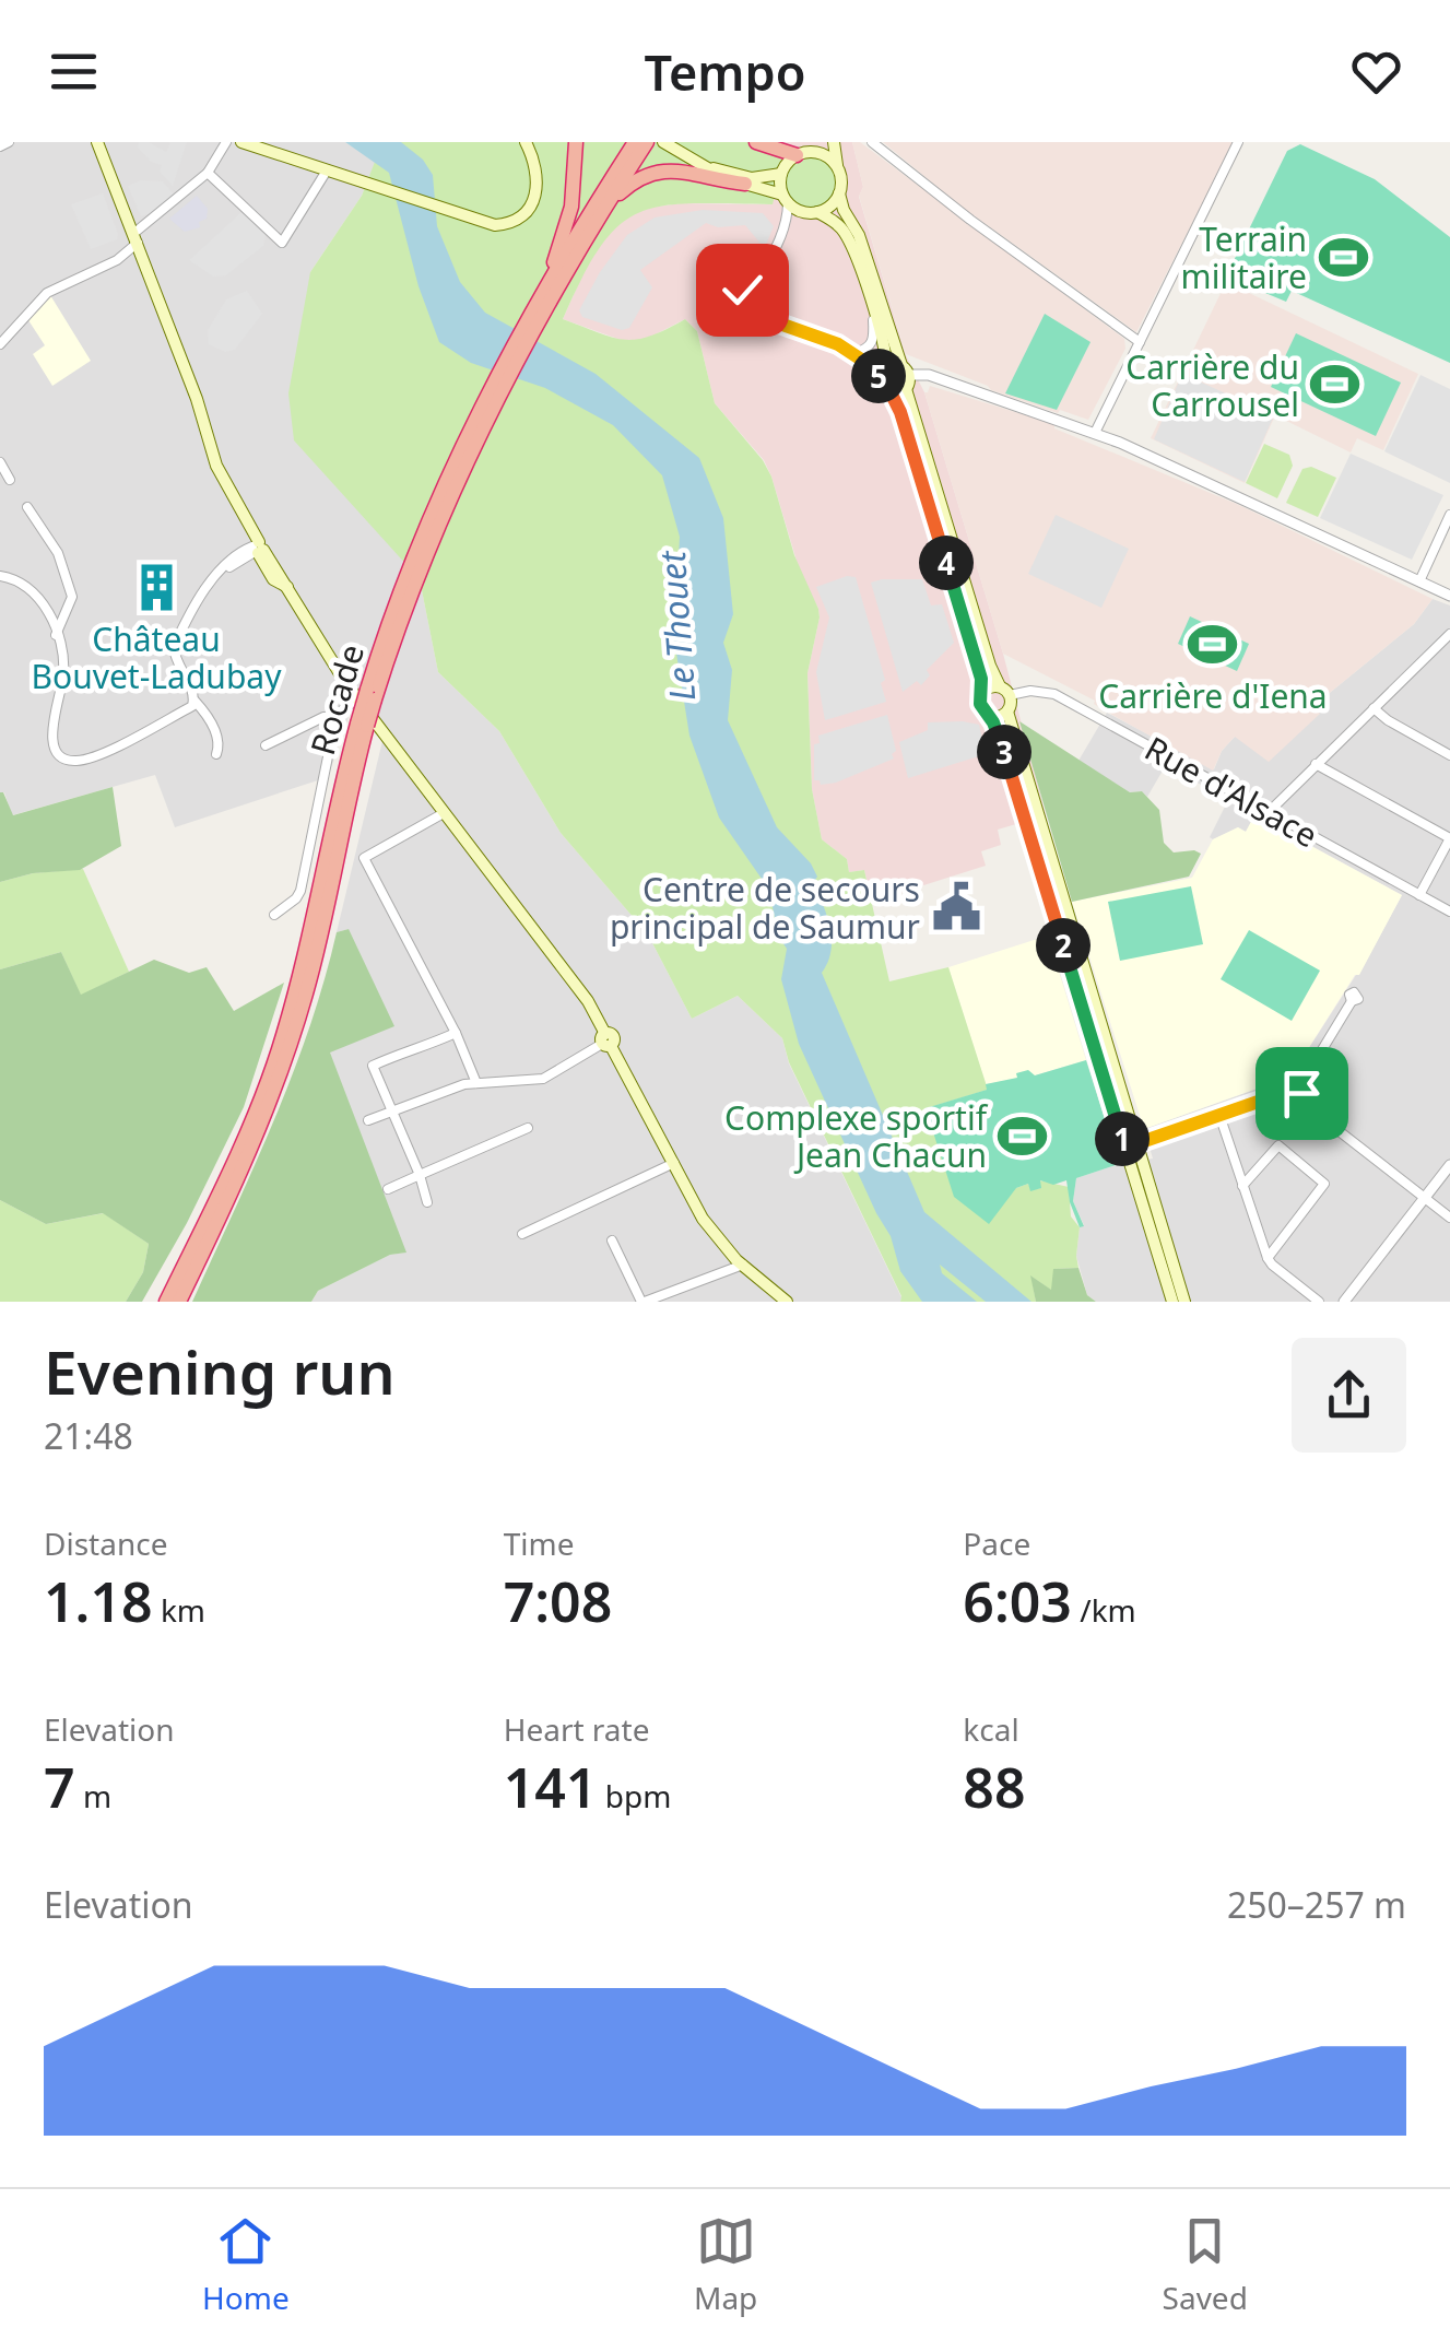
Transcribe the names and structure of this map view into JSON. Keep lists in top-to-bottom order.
{
  "streets": {
    "highway": ["Rocade"],
    "street": ["Rue d'Alsace"]
  },
  "water": ["Le Thouet"],
  "places": {
    "sports": [
      "Terrain militaire",
      "Carrière du Carrousel",
      "Carrière d'Iena",
      "Complexe sportif Jean Chacun"
    ],
    "building": ["Château Bouvet-Ladubay"],
    "public building": ["Centre de secours principal de Saumur"]
  },
  "page": {
    "header": "Tempo",
    "pins": [
      "5",
      "4",
      "3",
      "2",
      "1"
    ],
    "heading": ["Evening run", "21:48"],
    "stats": [
      ["Distance", "1.18 km"],
      ["Time", "7:08"],
      ["Pace", "6:03 /km"],
      ["Elevation", "7 m"],
      ["Heart rate", "141 bpm"],
      ["kcal", "88"]
    ],
    "chart": ["Elevation", "250–257 m"],
    "tabs": ["Home", "Map", "Saved"]
  }
}
